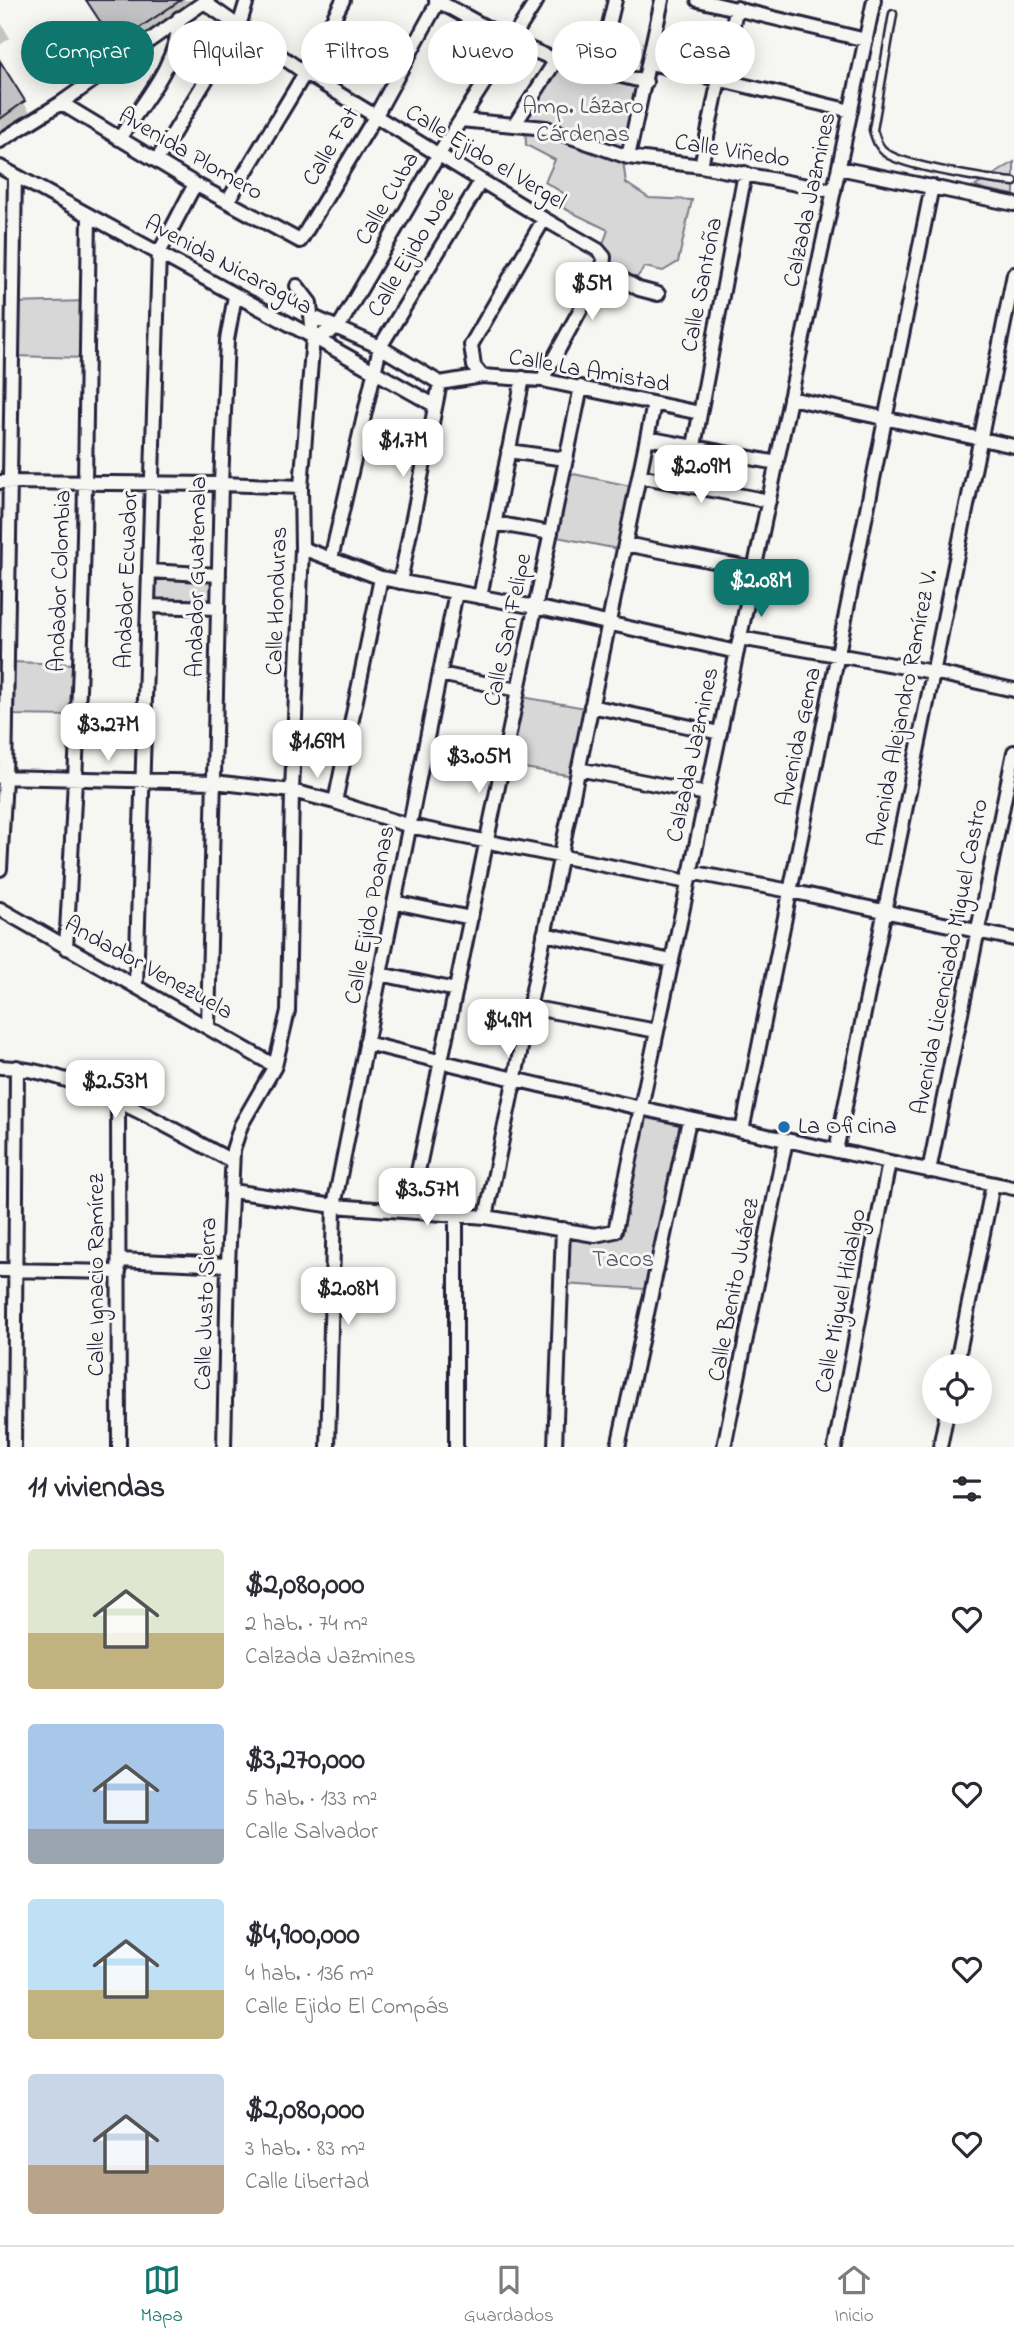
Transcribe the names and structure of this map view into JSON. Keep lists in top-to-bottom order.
{
  "streets": {
    "street": [
      "Calle Fat",
      "Calle Viñedo",
      "Avenida Plomero",
      "Calle Ejido el Vergel",
      "Calle Cuba",
      "Calzada Jazmines",
      "Calle Ejido Noé",
      "Avenida Nicaragua",
      "Calle Santoña",
      "Calle La Amistad",
      "Andador Guatemala",
      "Andador Ecuador",
      "Andador Colombia",
      "Calle Honduras",
      "Calle San Felipe",
      "Avenida Alejandro Ramírez V.",
      "Avenida Gema",
      "Calle Ejido Poanas",
      "Avenida Licenciado Miguel Castro",
      "Andador Venezuela",
      "Calle Ignacio Ramírez",
      "Calle Benito Juárez",
      "Calle Miguel Hidalgo",
      "Calle Justo Sierra"
    ]
  },
  "crossings": [
    ["Calle Fat", "Avenida Plomero"],
    ["Calle Fat", "Calle Ejido el Vergel"],
    ["Calle Viñedo", "Calle Cuba"],
    ["Calle Viñedo", "Calzada Jazmines"],
    ["Calle Viñedo", "Calle Santoña"],
    ["Avenida Plomero", "Andador Ecuador"],
    ["Calle Ejido el Vergel", "Calle Cuba"],
    ["Calle Ejido el Vergel", "Calle Ejido Noé"],
    ["Calle Ejido el Vergel", "Calle La Amistad"],
    ["Calle Ejido Noé", "Avenida Nicaragua"],
    ["Avenida Nicaragua", "Andador Guatemala"],
    ["Avenida Nicaragua", "Andador Ecuador"],
    ["Avenida Nicaragua", "Andador Colombia"],
    ["Avenida Nicaragua", "Calle Honduras"],
    ["Calle Santoña", "Calle La Amistad"],
    ["Calle La Amistad", "Calle San Felipe"],
    ["Andador Guatemala", "Andador Venezuela"],
    ["Andador Ecuador", "Andador Venezuela"],
    ["Andador Colombia", "Andador Venezuela"],
    ["Calle Honduras", "Andador Venezuela"],
    ["Calle Honduras", "Calle Justo Sierra"]
  ],
  "parks": ["Amp. Lázaro Cárdenas", "Tacos"],
  "places": ["La Oficina"],
  "page": {
    "chip": [
      "Comprar",
      "Alquilar",
      "Filtros",
      "Nuevo",
      "Piso",
      "Casa"
    ],
    "price": [
      "$5M",
      "$1.7M",
      "$2.09M",
      "$2.08M",
      "$3.27M",
      "$1.69M",
      "$3.05M",
      "$4.9M",
      "$2.53M",
      "$3.57M",
      "$2.08M"
    ],
    "heading": "11 viviendas",
    "list": [
      {
        "name": "$2,080,000",
        "note": "2 hab. · 74 m² · Calzada Jazmines"
      },
      {
        "name": "$3,270,000",
        "note": "5 hab. · 133 m² · Calle Salvador"
      },
      {
        "name": "$4,900,000",
        "note": "4 hab. · 136 m² · Calle Ejido El Compás"
      },
      {
        "name": "$2,080,000",
        "note": "3 hab. · 83 m² · Calle Libertad"
      }
    ],
    "tabs": ["Mapa", "Guardados", "Inicio"]
  }
}
